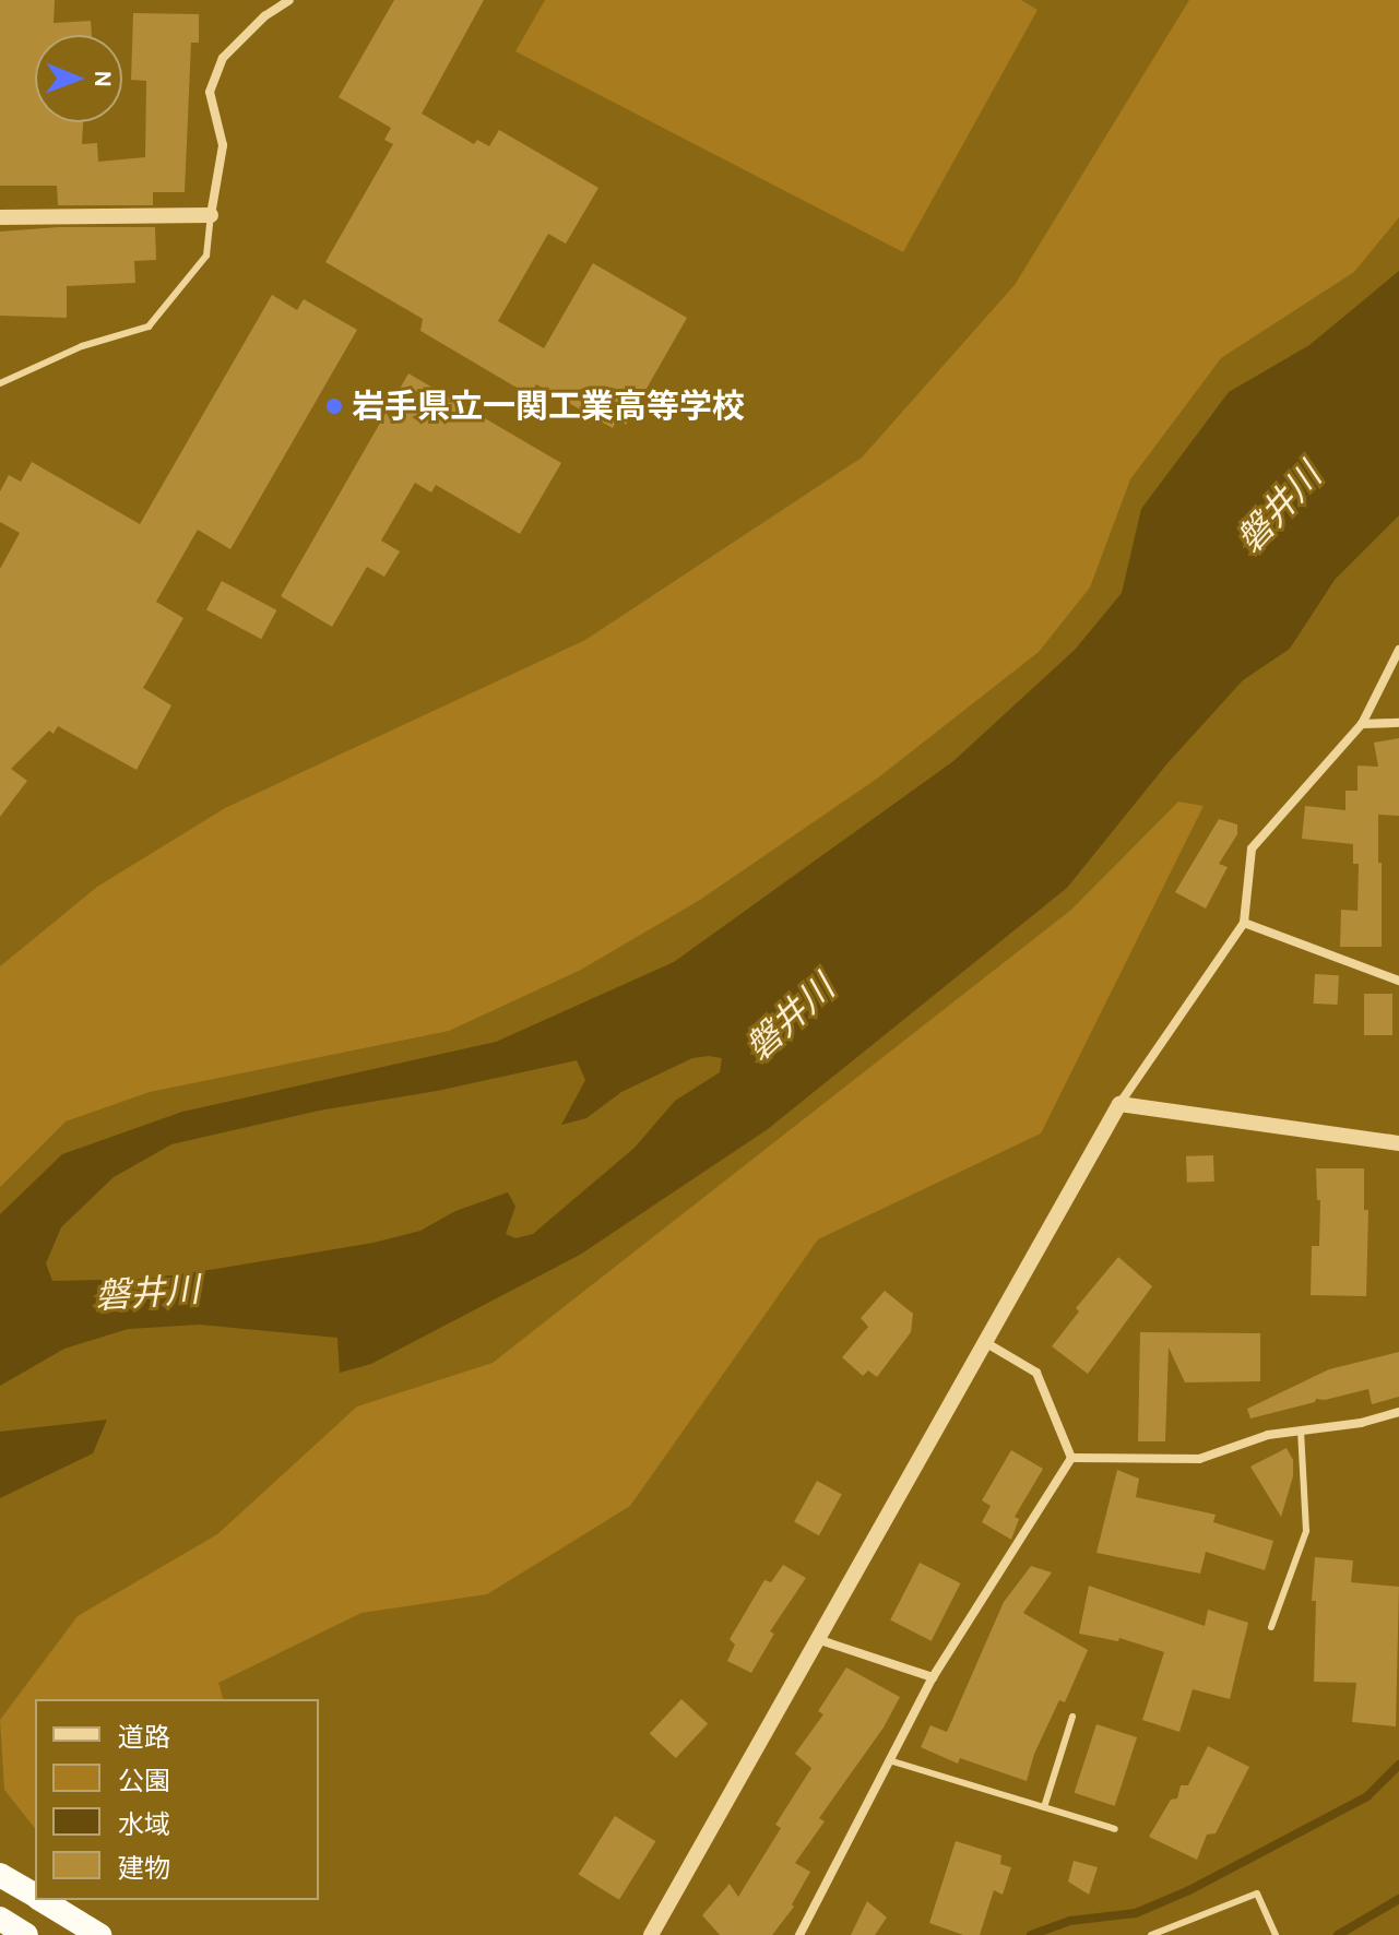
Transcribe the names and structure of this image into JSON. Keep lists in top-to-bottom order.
{
  "water": ["磐井川"],
  "places": ["岩手県立一関工業高等学校"],
  "legend": [
    "道路",
    "公園",
    "水域",
    "建物"
  ],
  "north": "right"
}
